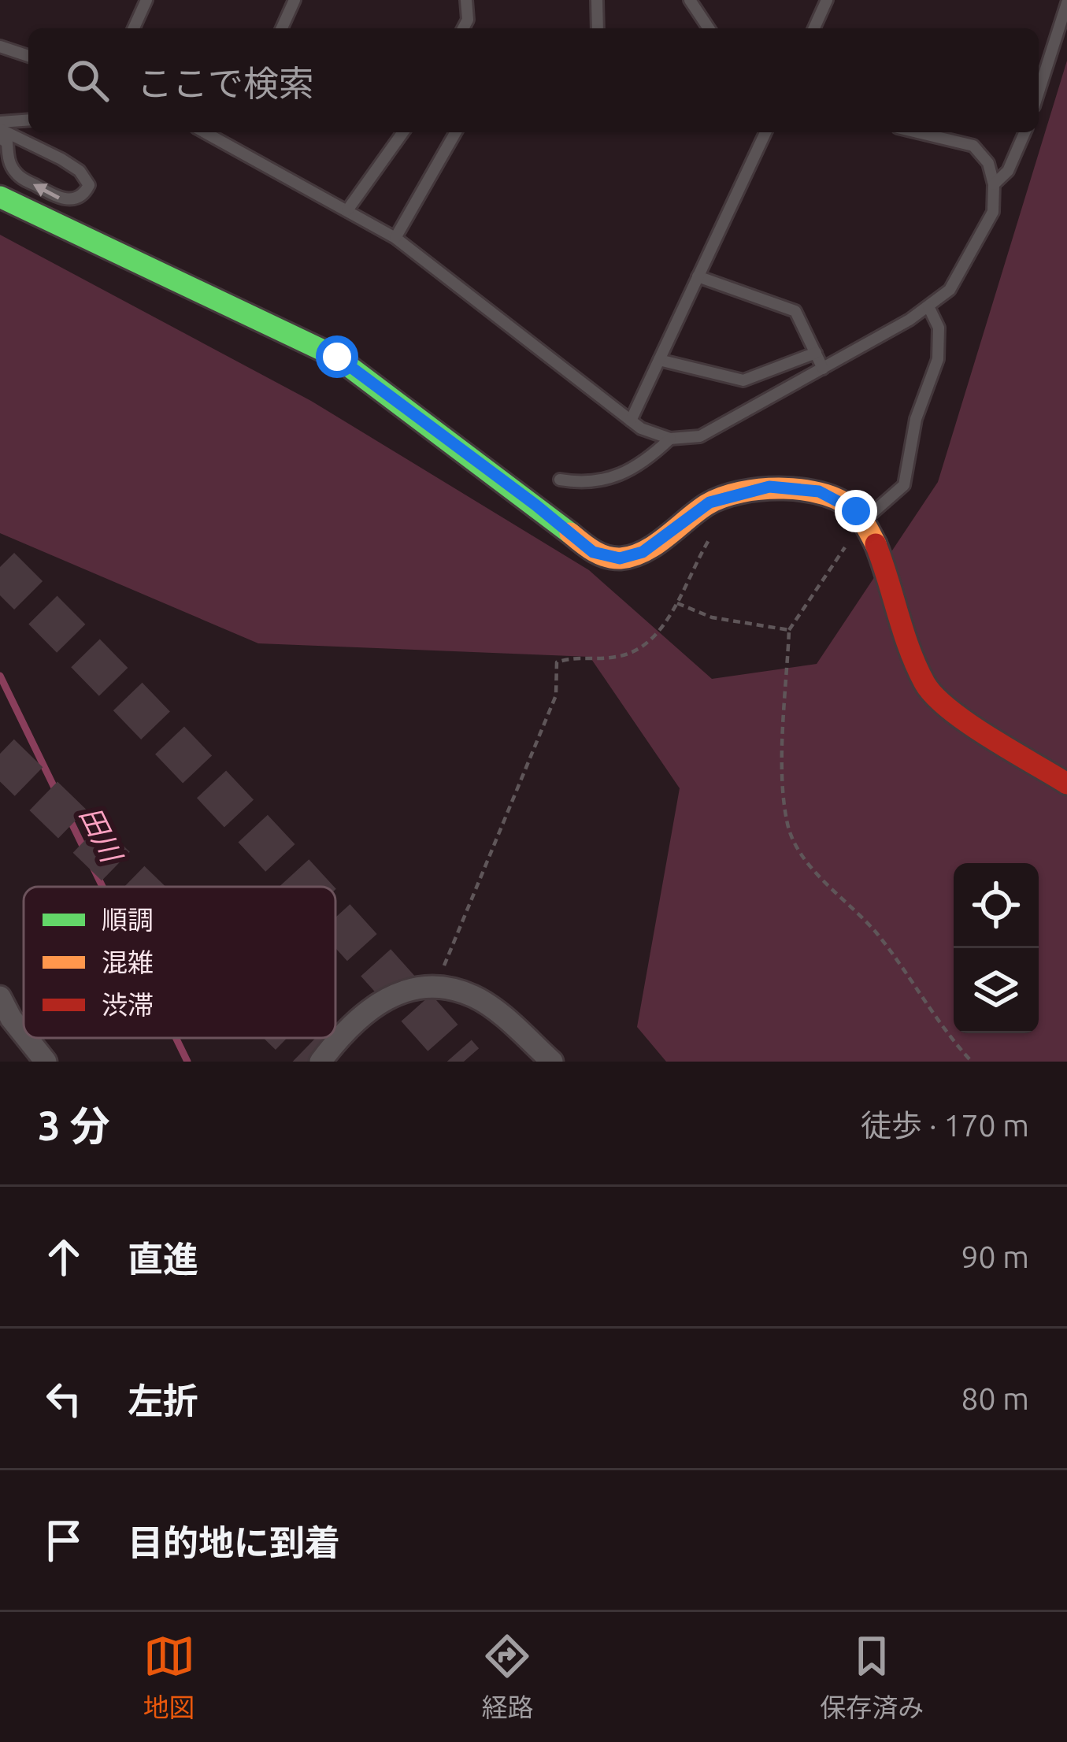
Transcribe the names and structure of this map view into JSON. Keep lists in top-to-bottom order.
{
  "water": ["田川"],
  "legend": ["順調", "混雑", "渋滞"],
  "page": {
    "search": "ここで検索",
    "heading": ["3 分", "徒歩 · 170 m"],
    "list": [
      ["直進", "90 m"],
      ["左折", "80 m"],
      "目的地に到着"
    ],
    "nav": ["地図", "経路", "保存済み"]
  }
}
